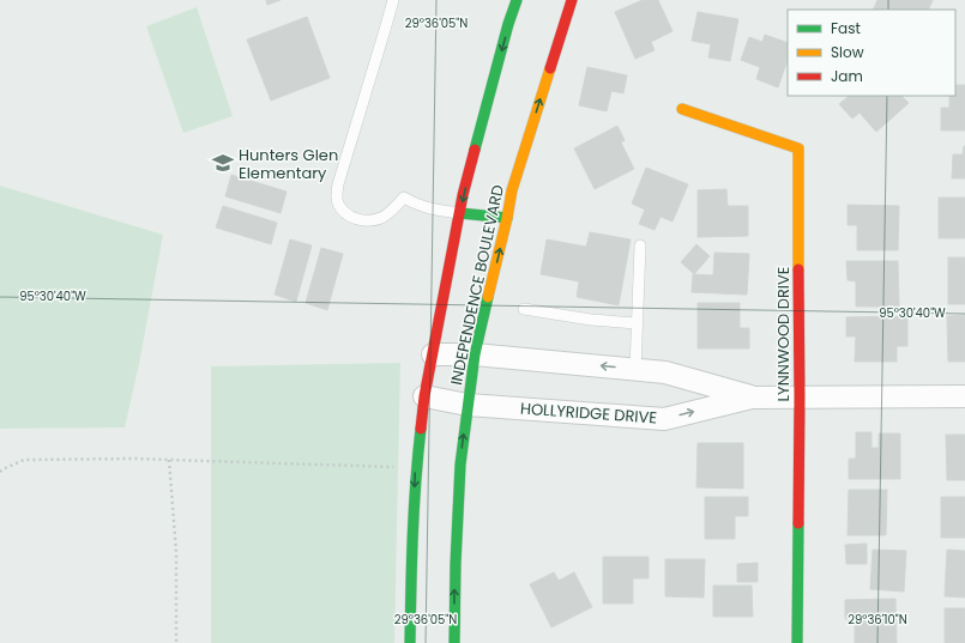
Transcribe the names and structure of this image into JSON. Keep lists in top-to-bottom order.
{
  "streets": {
    "main road": ["INDEPENDENCE BOULEVARD", "LYNNWOOD DRIVE"],
    "street": ["HOLLYRIDGE DRIVE"]
  },
  "crossings": [
    ["INDEPENDENCE BOULEVARD", "HOLLYRIDGE DRIVE"],
    ["LYNNWOOD DRIVE", "HOLLYRIDGE DRIVE"]
  ],
  "places": {
    "school or university": ["Hunters Glen Elementary"]
  },
  "legend": ["Fast", "Slow", "Jam"],
  "coordinates": ["29°36'05\"N", "95°30'40\"W", "29°36'10\"N"]
}
